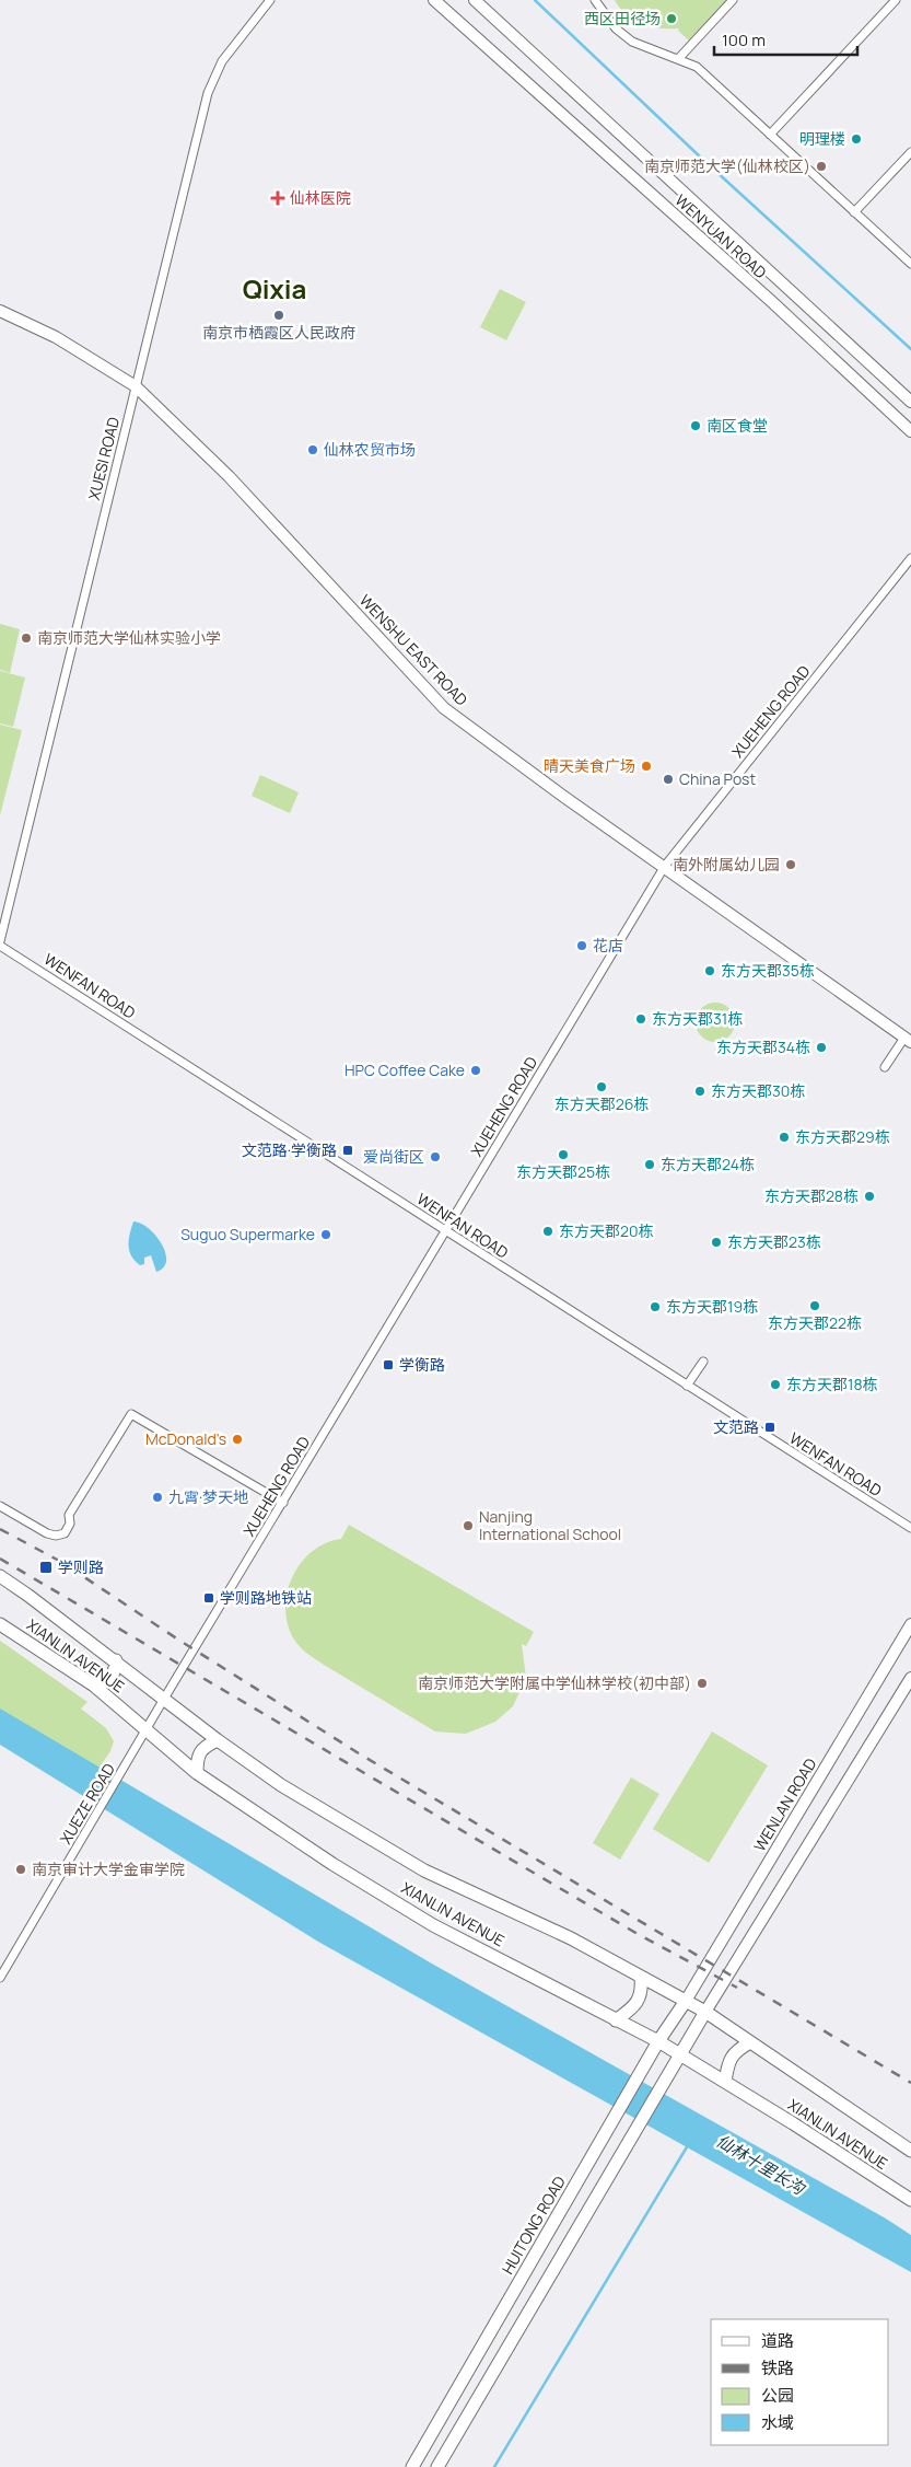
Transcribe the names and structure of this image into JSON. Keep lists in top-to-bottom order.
{
  "streets": {
    "main road": [
      "WENYUAN ROAD",
      "WENSHU EAST ROAD",
      "XIANLIN AVENUE",
      "WENLAN ROAD",
      "HUITONG ROAD"
    ],
    "street": [
      "XUESI ROAD",
      "XUEHENG ROAD",
      "WENFAN ROAD",
      "XUEZE ROAD"
    ]
  },
  "crossings": [
    ["XUESI ROAD", "WENSHU EAST ROAD"],
    ["WENSHU EAST ROAD", "XUEHENG ROAD"],
    ["XUEHENG ROAD", "WENFAN ROAD"],
    ["XUEHENG ROAD", "XIANLIN AVENUE"],
    ["XUEHENG ROAD", "XUEZE ROAD"],
    ["XIANLIN AVENUE", "XUEZE ROAD"],
    ["XIANLIN AVENUE", "WENLAN ROAD"],
    ["XIANLIN AVENUE", "HUITONG ROAD"],
    ["WENLAN ROAD", "HUITONG ROAD"]
  ],
  "districts": ["Qixia"],
  "water": ["仙林十里长沟"],
  "places": {
    "other": [
      "西区田径场",
      "明理楼",
      "南京师范大学(仙林校区)",
      "南京市栖霞区人民政府",
      "南区食堂",
      "仙林农贸市场",
      "南京师范大学仙林实验小学",
      "晴天美食广场",
      "China Post",
      "南外附属幼儿园",
      "花店",
      "东方天郡35栋",
      "东方天郡31栋",
      "东方天郡34栋",
      "HPC Coffee Cake",
      "东方天郡26栋",
      "东方天郡30栋",
      "东方天郡29栋",
      "东方天郡25栋",
      "爱尚街区",
      "东方天郡24栋",
      "东方天郡28栋",
      "东方天郡20栋",
      "Suguo Supermarke",
      "东方天郡23栋",
      "东方天郡22栋",
      "东方天郡19栋",
      "东方天郡18栋",
      "McDonald's",
      "九霄·梦天地",
      "Nanjing International School",
      "南京师范大学附属中学仙林学校(初中部)",
      "南京审计大学金审学院"
    ],
    "health": ["仙林医院"],
    "transit": [
      "文范路·学衡路",
      "学衡路",
      "文范路",
      "学则路",
      "学则路地铁站"
    ]
  },
  "legend": [
    "道路",
    "铁路",
    "公园",
    "水域"
  ],
  "scale_bar": "100 m"
}
